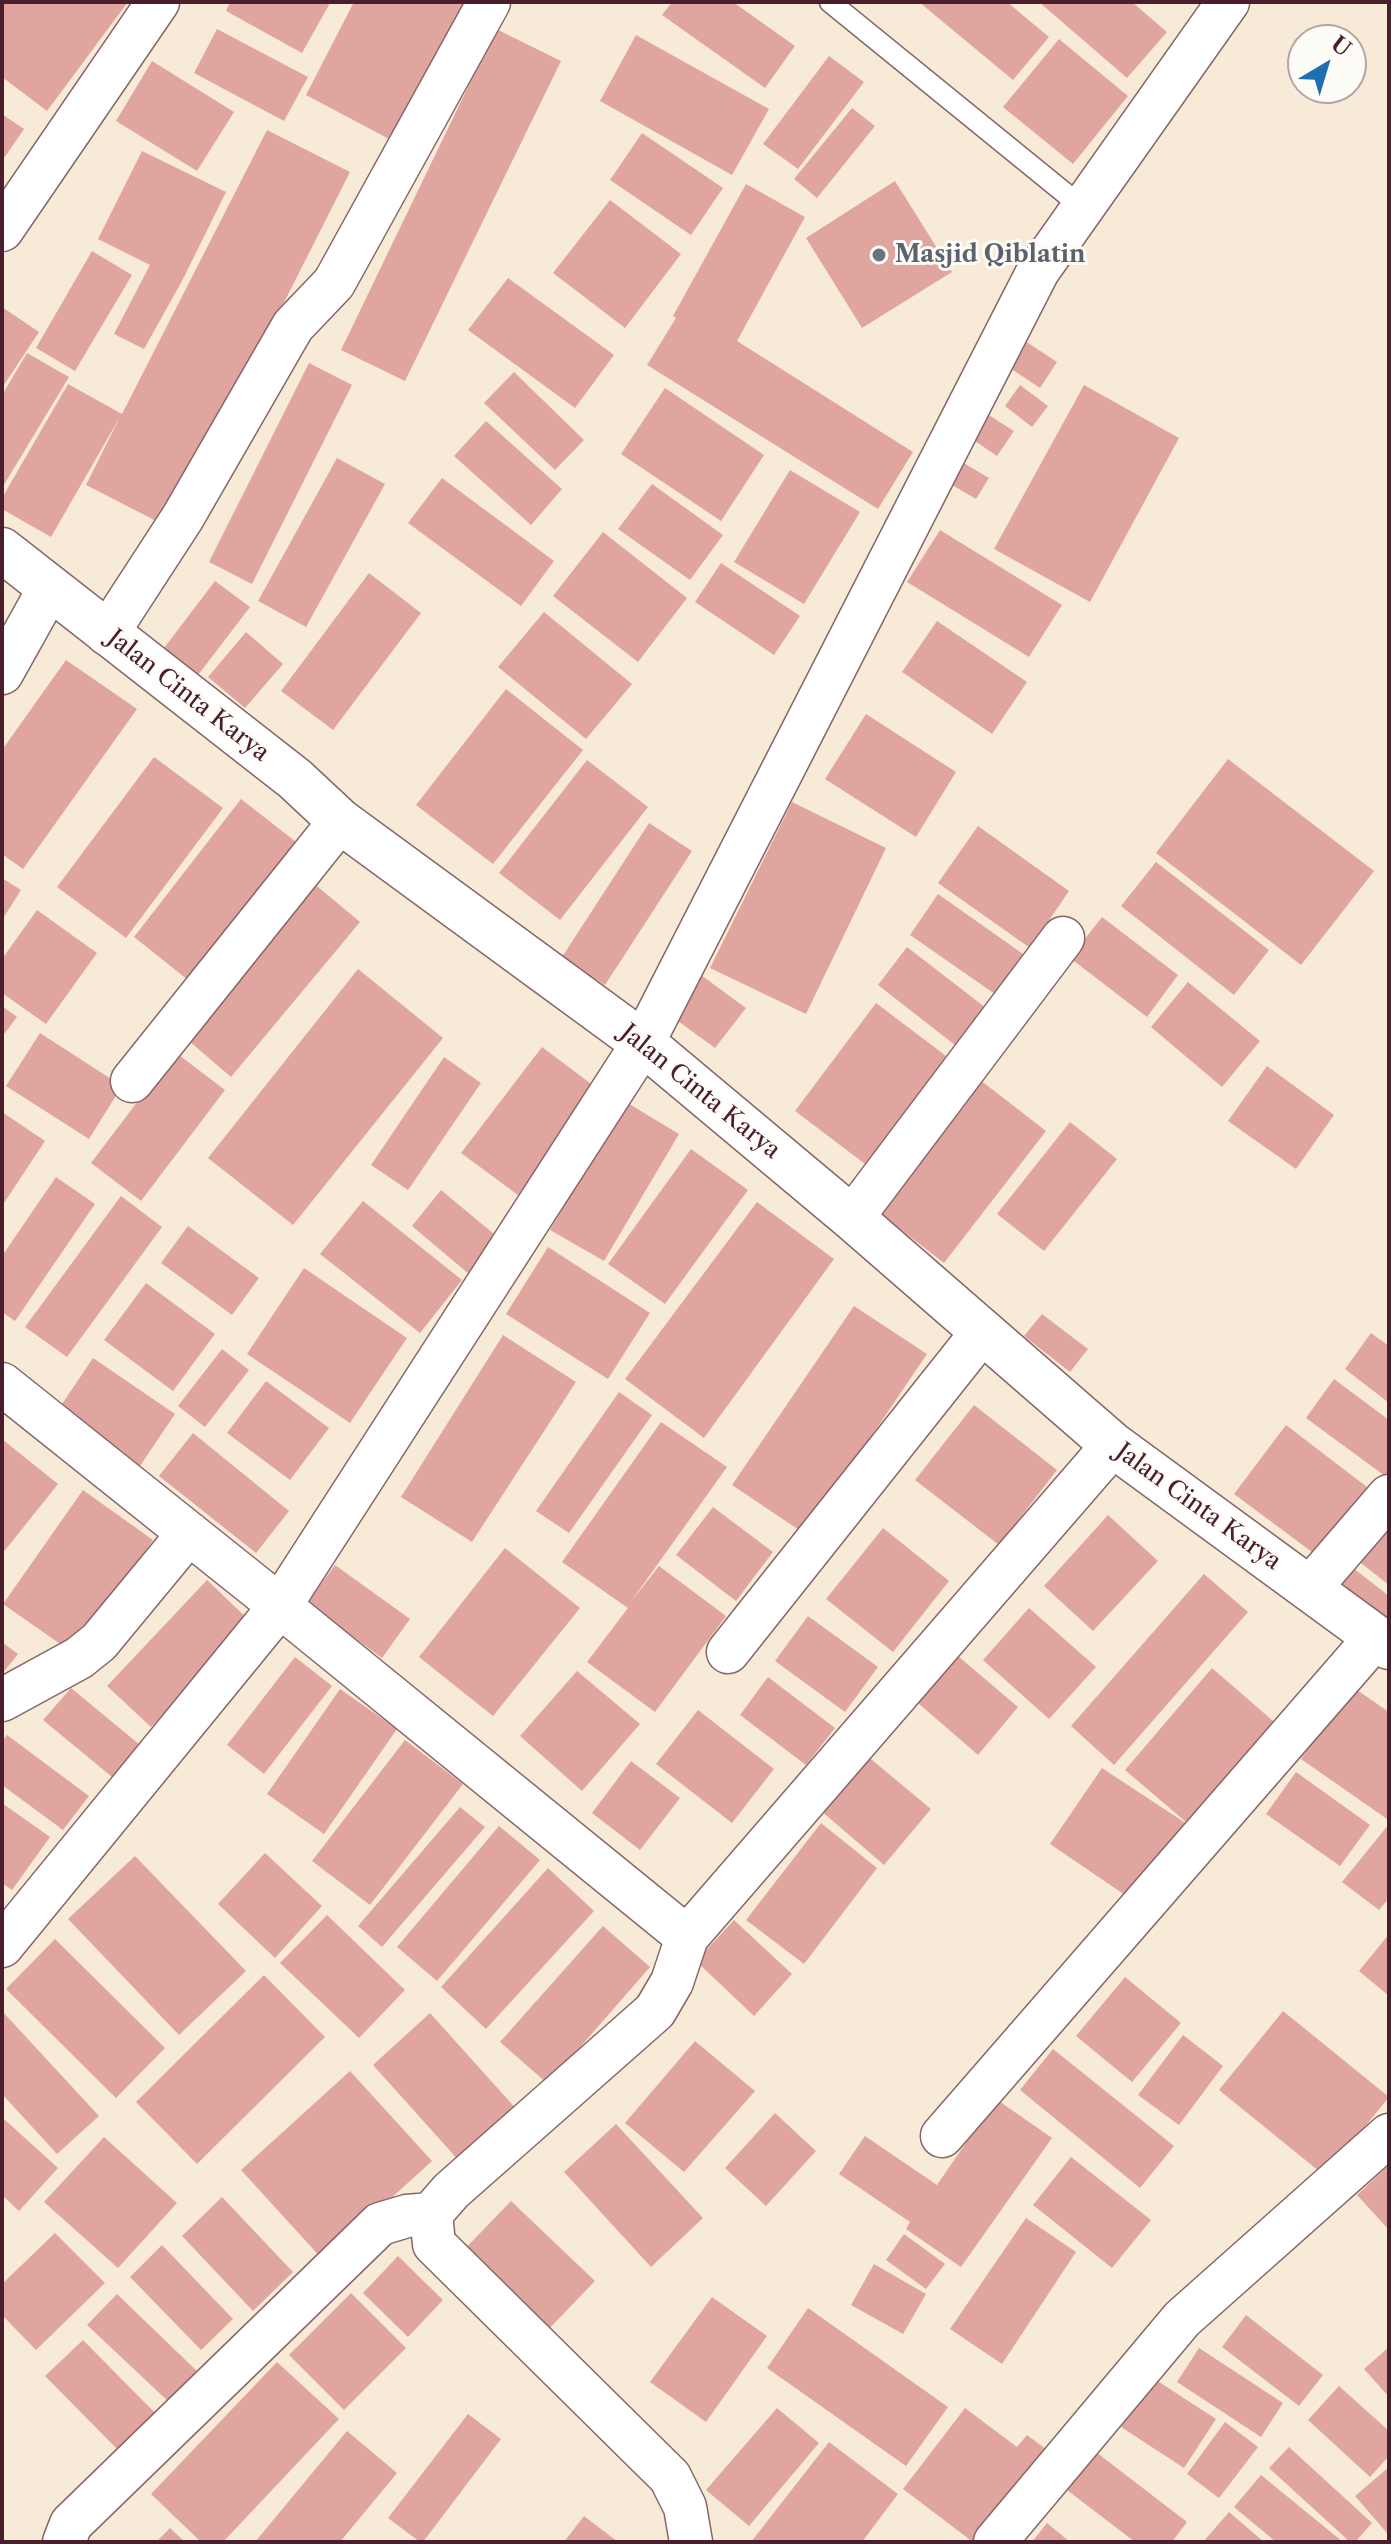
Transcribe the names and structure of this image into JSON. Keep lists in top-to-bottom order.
{
  "streets": {
    "street": ["Jalan Cinta Karya"]
  },
  "places": ["Masjid Qiblatin"],
  "north": "top right"
}
